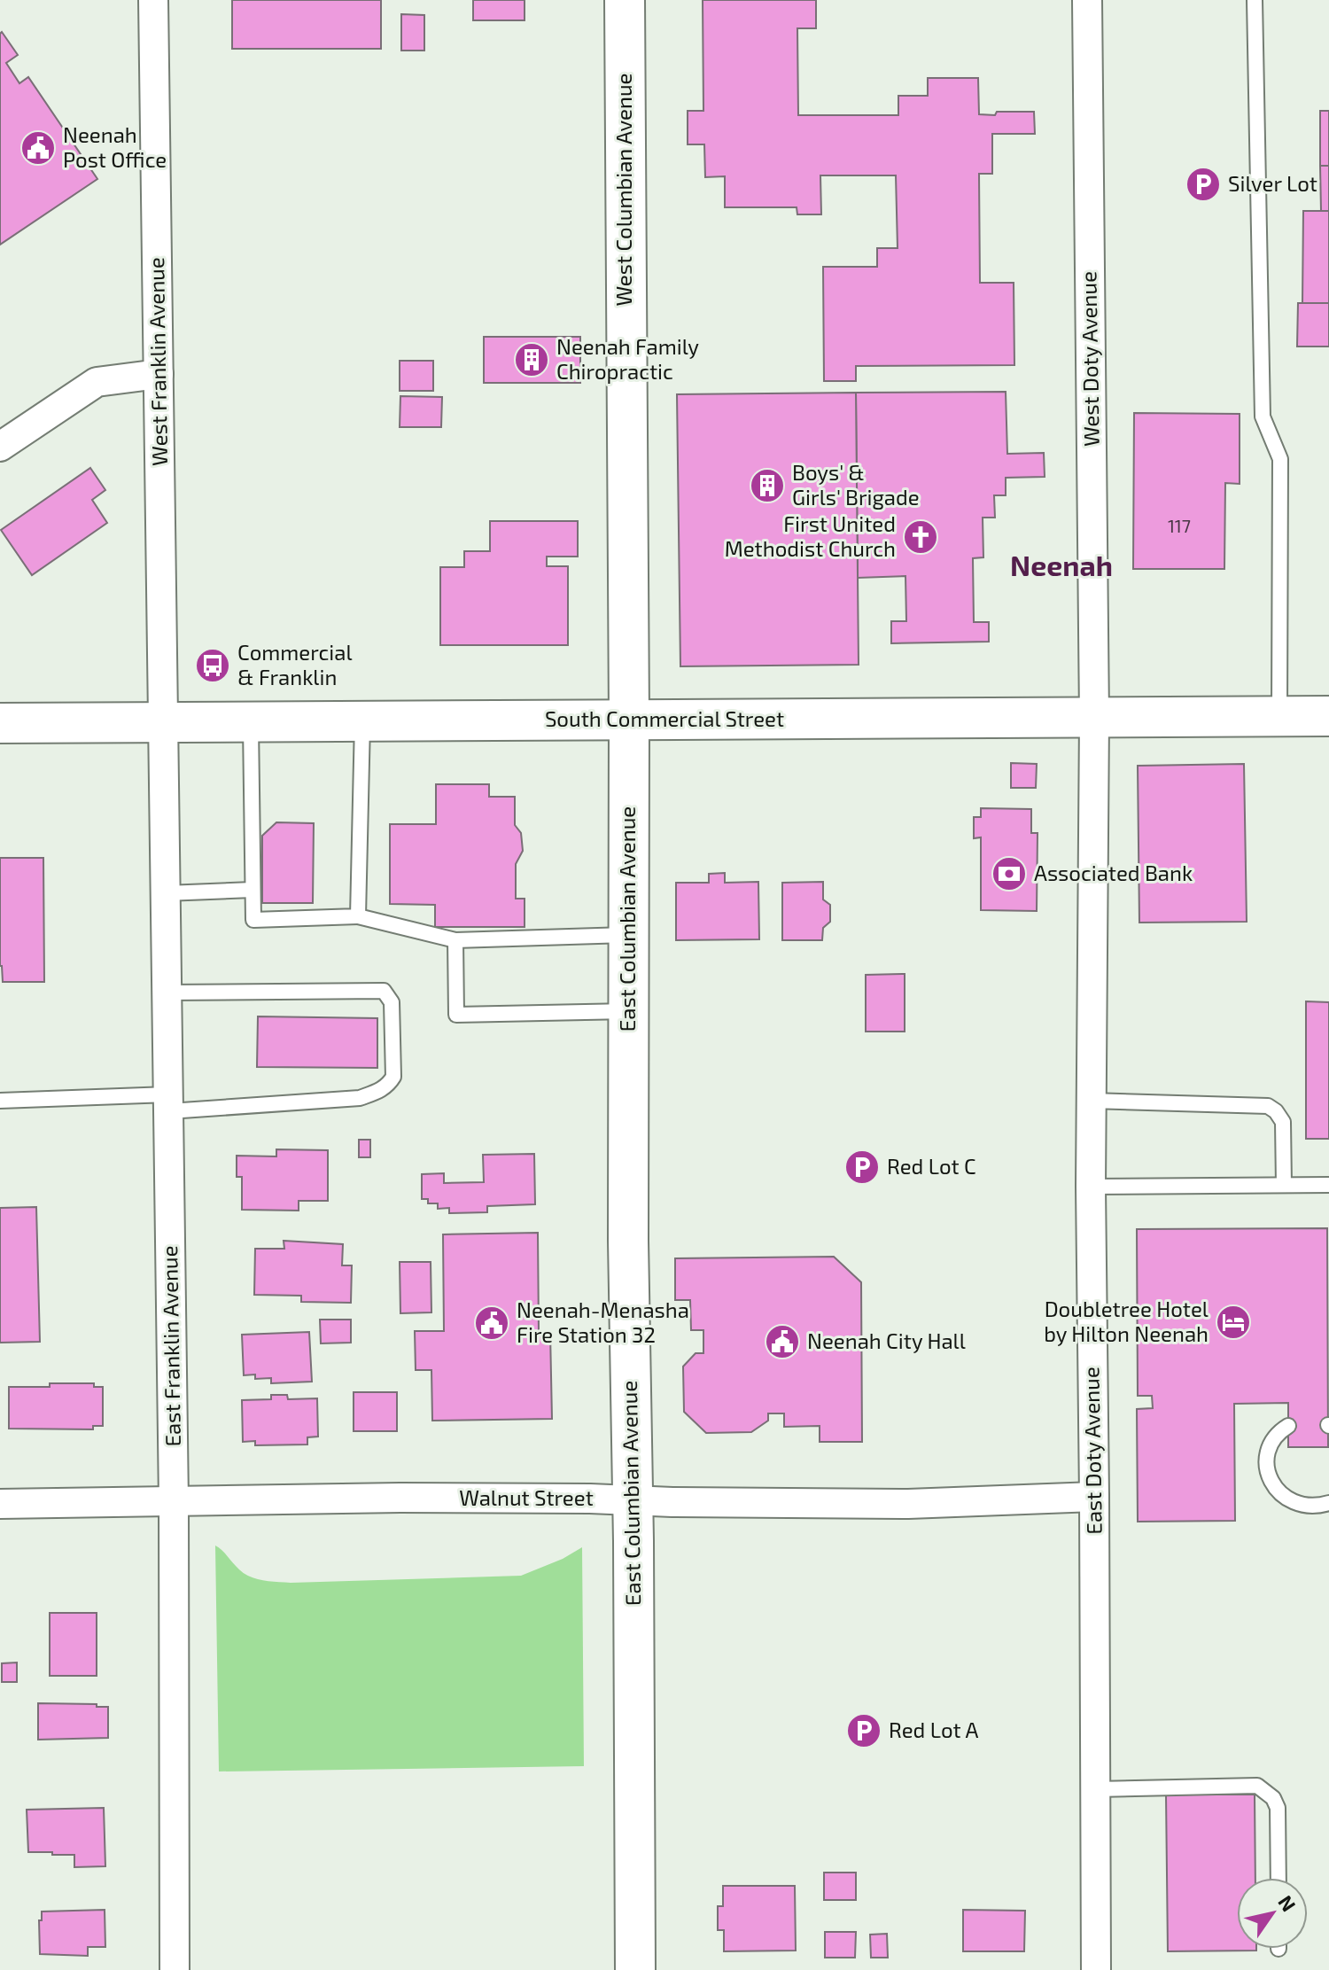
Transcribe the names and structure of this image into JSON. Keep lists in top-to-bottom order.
{
  "streets": {
    "main road": ["West Columbian Avenue", "South Commercial Street", "East Columbian Avenue"],
    "street": [
      "West Doty Avenue",
      "West Franklin Avenue",
      "East Franklin Avenue",
      "East Doty Avenue",
      "Walnut Street"
    ]
  },
  "crossings": [
    ["West Columbian Avenue", "South Commercial Street"],
    ["West Columbian Avenue", "East Columbian Avenue"],
    ["West Doty Avenue", "South Commercial Street"],
    ["West Doty Avenue", "East Doty Avenue"],
    ["West Franklin Avenue", "South Commercial Street"],
    ["West Franklin Avenue", "East Franklin Avenue"],
    ["South Commercial Street", "East Columbian Avenue"],
    ["South Commercial Street", "East Franklin Avenue"],
    ["South Commercial Street", "East Doty Avenue"],
    ["East Columbian Avenue", "Walnut Street"],
    ["East Franklin Avenue", "Walnut Street"],
    ["East Doty Avenue", "Walnut Street"]
  ],
  "districts": ["Neenah"],
  "places": {
    "public building": ["Neenah Post Office", "Neenah-Menasha Fire Station 32", "Neenah City Hall"],
    "parking": ["Silver Lot", "Red Lot C", "Red Lot A"],
    "building": ["Neenah Family Chiropractic", "Boys' & Girls' Brigade"],
    "church": ["First United Methodist Church"],
    "bus stop": ["Commercial & Franklin"],
    "bank": ["Associated Bank"],
    "hotel": ["Doubletree Hotel by Hilton Neenah"]
  },
  "house_numbers": ["117"],
  "north": "top right"
}
